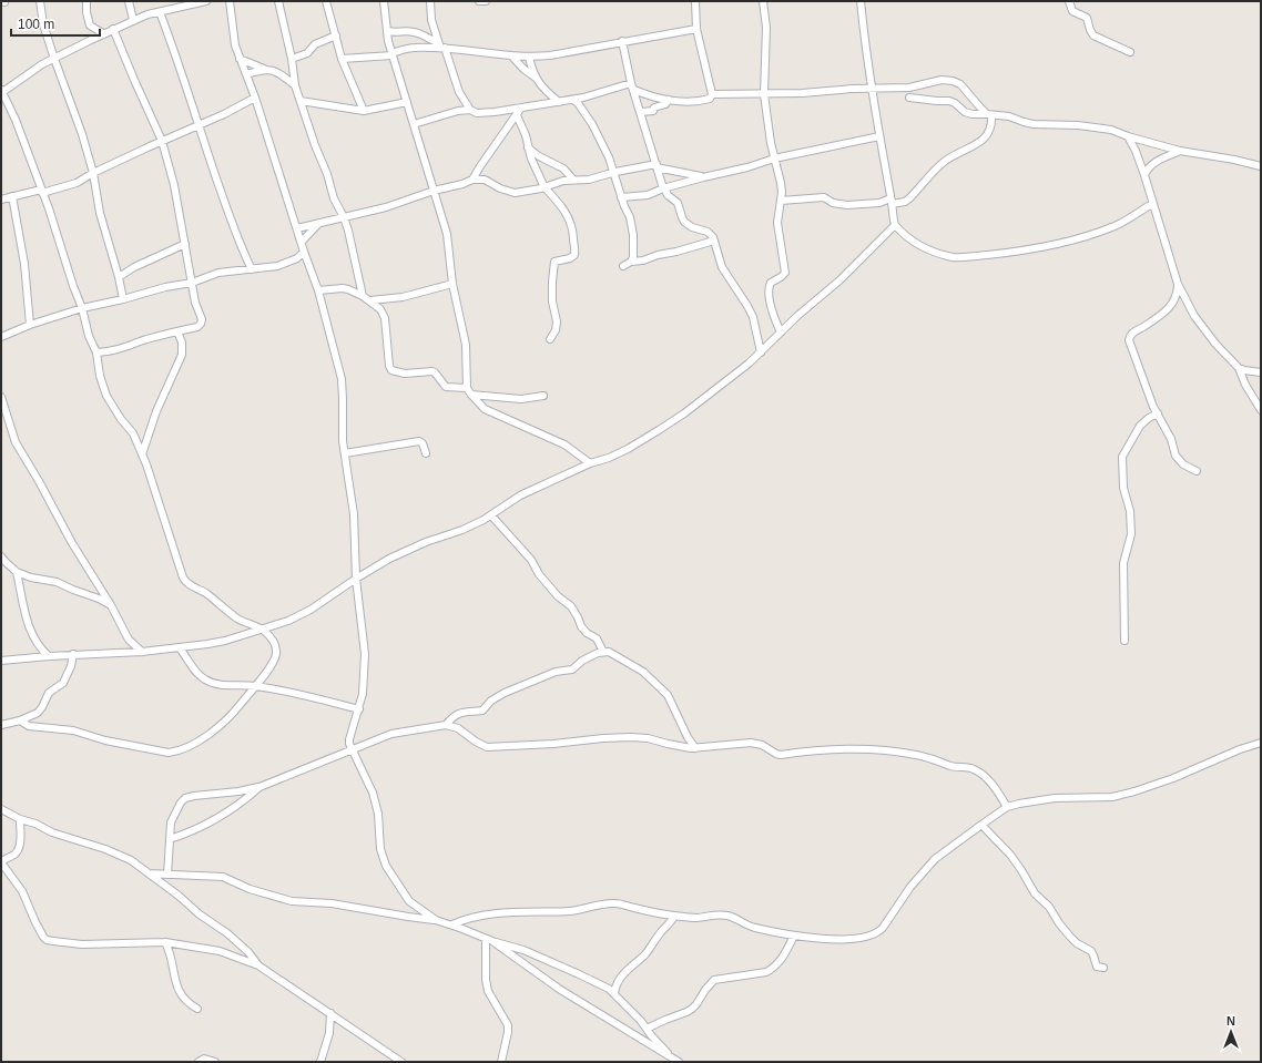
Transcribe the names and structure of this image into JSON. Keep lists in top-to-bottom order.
{
  "scale_bar": "100 m",
  "north": "top"
}
